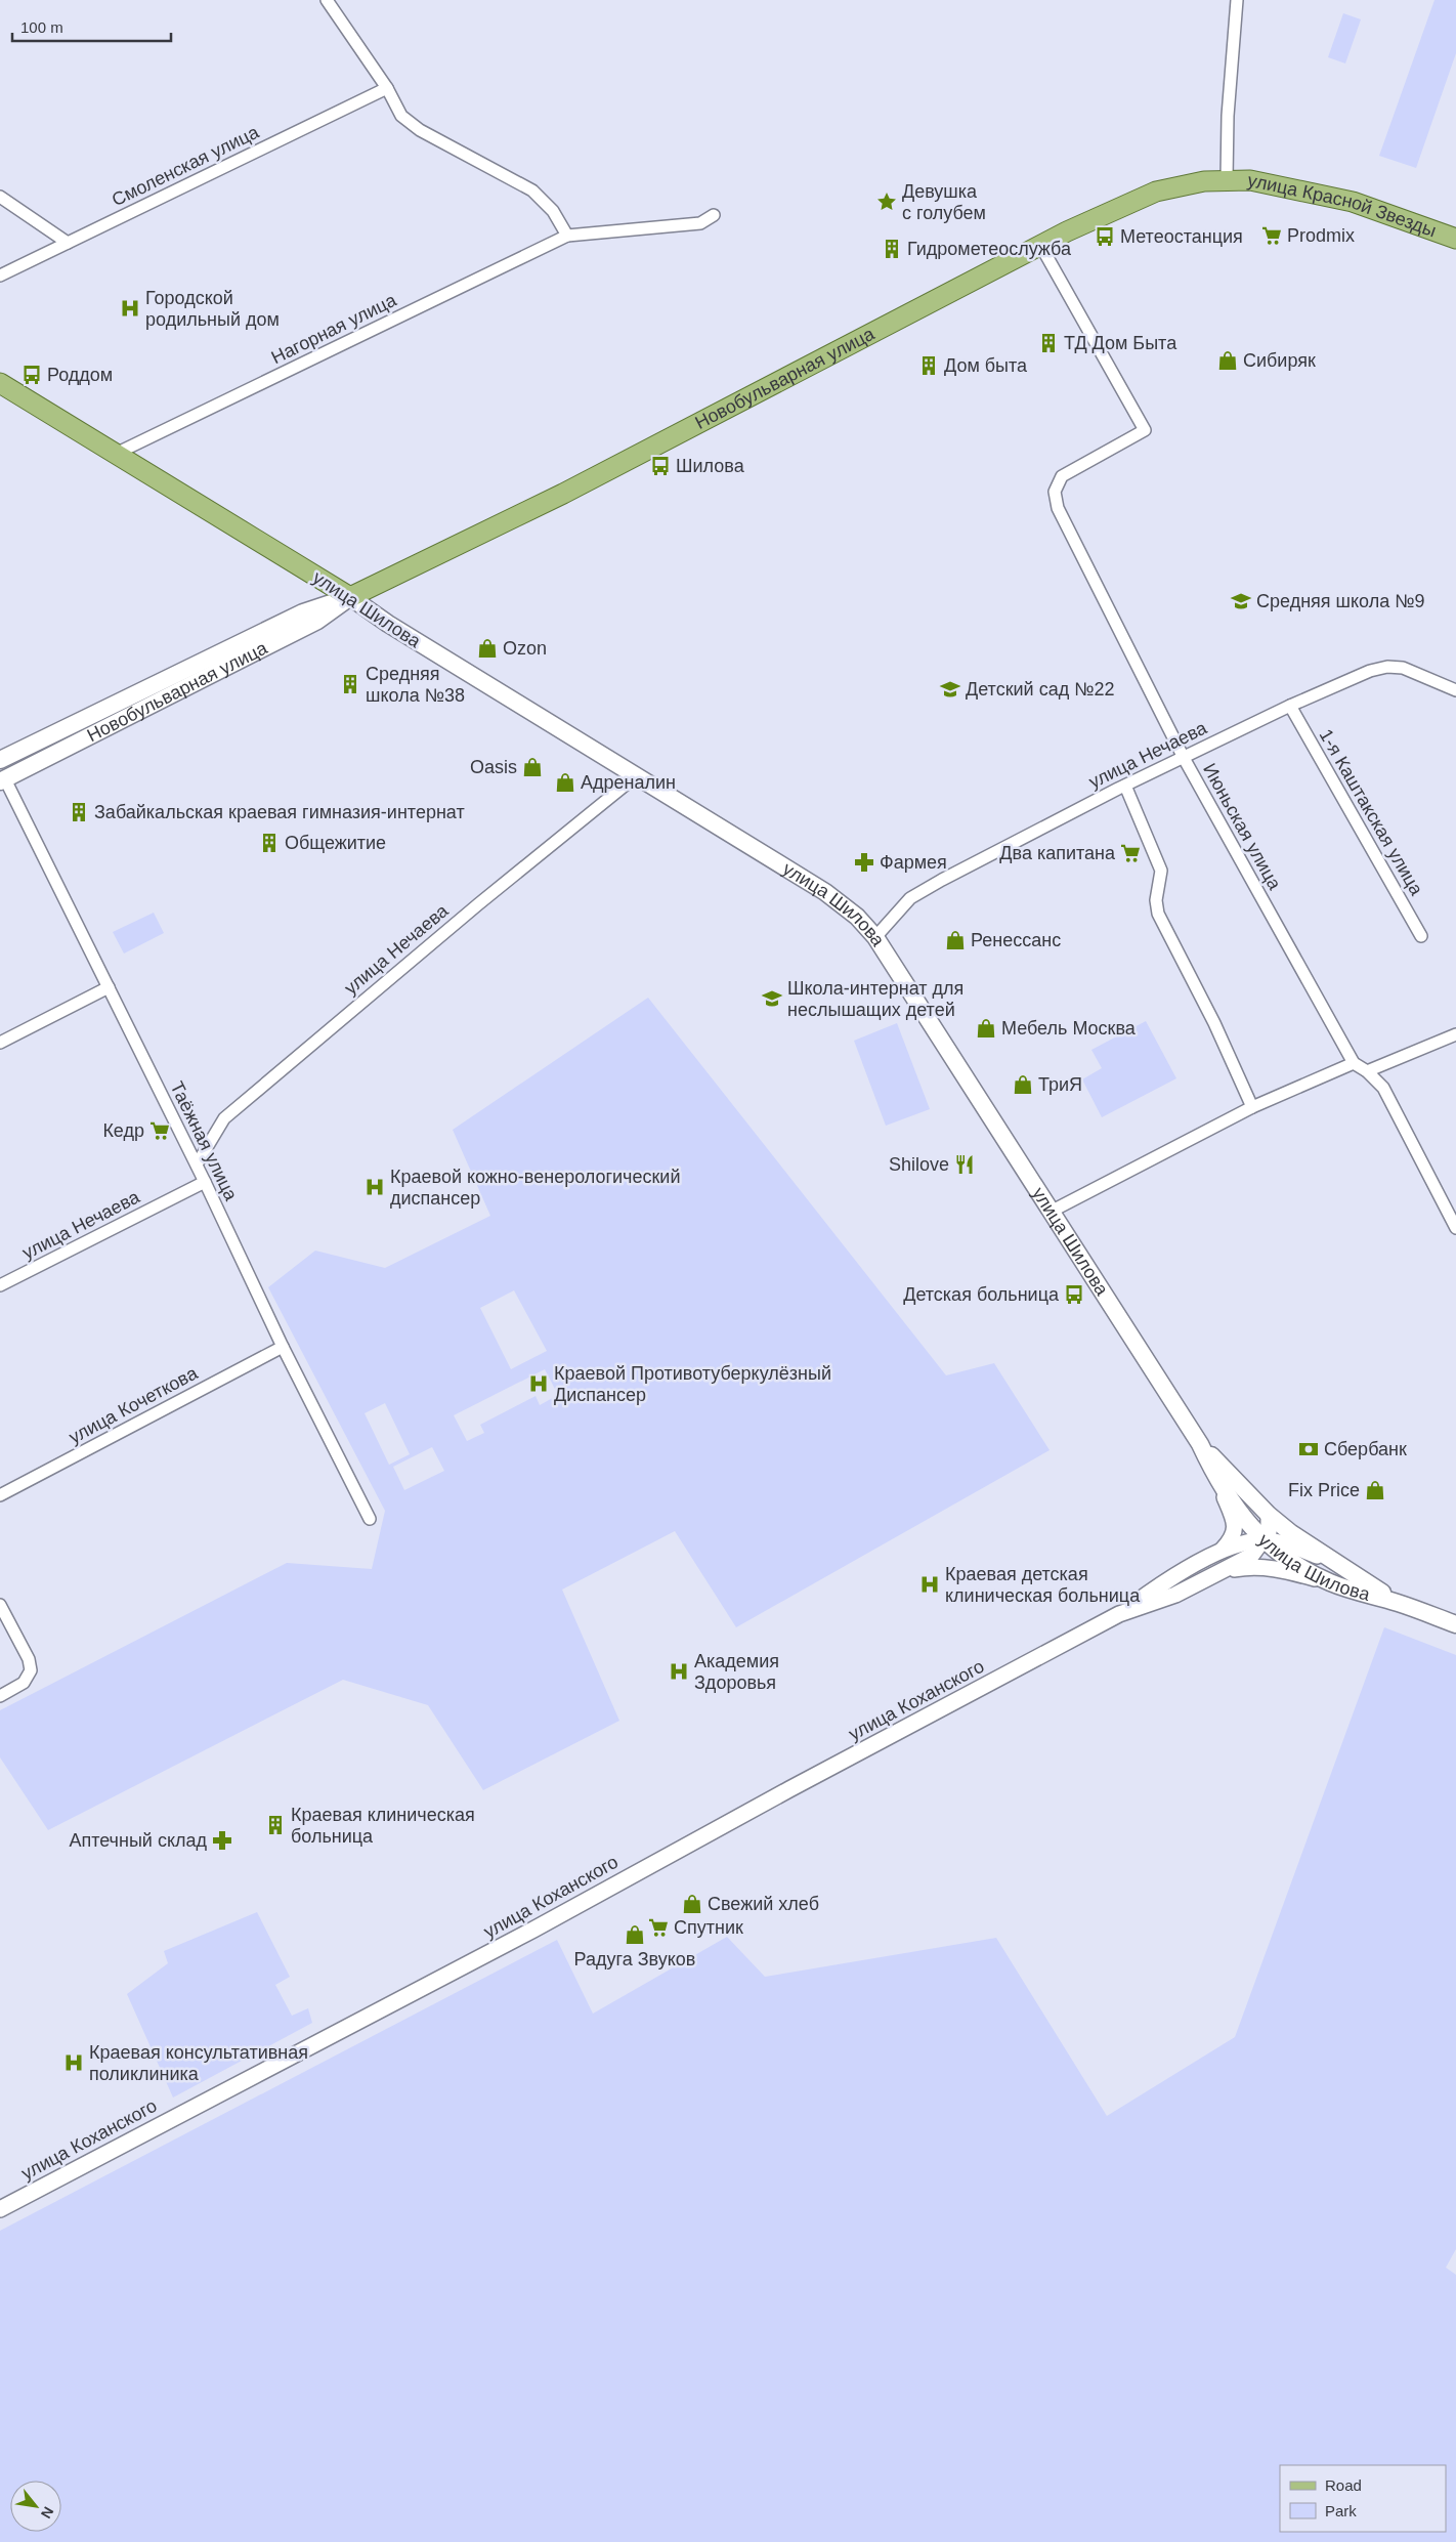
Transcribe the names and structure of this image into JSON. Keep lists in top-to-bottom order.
{
  "streets": {
    "main road": ["улица Красной Звезды", "Новобульварная улица", "улица Шилова"],
    "street": [
      "Смоленская улица",
      "Нагорная улица",
      "улица Нечаева",
      "1-я Каштакская улица",
      "Июньская улица",
      "Таёжная улица",
      "улица Кочеткова",
      "улица Коханского"
    ]
  },
  "crossings": [
    ["улица Красной Звезды", "Новобульварная улица"],
    ["Нагорная улица", "улица Шилова"],
    ["Новобульварная улица", "улица Шилова"],
    ["Новобульварная улица", "Июньская улица"],
    ["Новобульварная улица", "Таёжная улица"],
    ["улица Шилова", "улица Нечаева"],
    ["улица Нечаева", "1-я Каштакская улица"],
    ["улица Нечаева", "Июньская улица"],
    ["улица Нечаева", "Таёжная улица"],
    ["Таёжная улица", "улица Кочеткова"]
  ],
  "places": {
    "place": ["Девушка с голубем"],
    "supermarket": [
      "Prodmix",
      "Два капитана",
      "Кедр",
      "Спутник"
    ],
    "bus stop": [
      "Метеостанция",
      "Роддом",
      "Шилова",
      "Детская больница"
    ],
    "building": [
      "Гидрометеослужба",
      "ТД Дом Быта",
      "Дом быта",
      "Средняя школа №38",
      "Забайкальская краевая гимназия-интернат",
      "Общежитие",
      "Краевая клиническая больница"
    ],
    "hospital": [
      "Городской родильный дом",
      "Краевой кожно-венерологический диспансер",
      "Краевой Противотуберкулёзный Диспансер",
      "Краевая детская клиническая больница",
      "Академия Здоровья",
      "Краевая консультативная поликлиника"
    ],
    "shop": [
      "Сибиряк",
      "Ozon",
      "Oasis",
      "Адреналин",
      "Ренессанс",
      "Мебель Москва",
      "ТриЯ",
      "Fix Price",
      "Свежий хлеб",
      "Радуга Звуков"
    ],
    "school or university": ["Средняя школа №9", "Детский сад №22", "Школа-интернат для неслышащих детей"],
    "pharmacy": ["Фармея", "Аптечный склад"],
    "restaurant": ["Shilove"],
    "bank": ["Сбербанк"]
  },
  "legend": ["Road", "Park"],
  "scale_bar": "100 m",
  "north": "bottom right"
}
